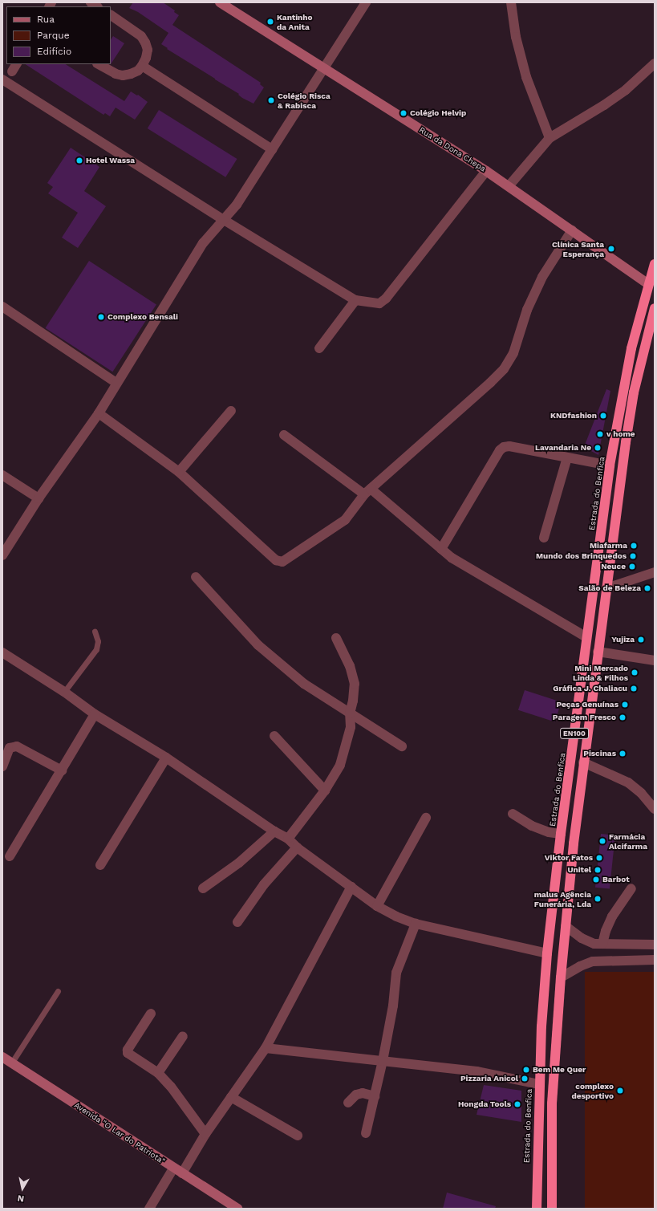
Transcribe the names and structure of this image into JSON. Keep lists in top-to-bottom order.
{
  "streets": {
    "highway": ["Estrada do Benfica", "EN100"],
    "main road": ["Rua da Dona Chepa", "Avenida \"O Lar do Patriota\""]
  },
  "crossings": [
    ["Rua da Dona Chepa", "Estrada do Benfica"]
  ],
  "places": [
    "Kantinho da Anita",
    "Colégio Risca & Rabisca",
    "Colégio Helvip",
    "Hotel Wassa",
    "Clínica Santa Esperança",
    "Complexo Bensali",
    "KNDfashion",
    "v home",
    "Lavandaria Ne",
    "Miafarma",
    "Mundo dos Brinquedos",
    "Neuce",
    "Salão de Beleza",
    "Yujiza",
    "Mini Mercado Linda & Filhos",
    "Gráfica J. Chaliacu",
    "Peças Genuínas",
    "Paragem Fresco",
    "Piscinas",
    "Farmácia Alcifarma",
    "Viktor Fatos",
    "Unitel",
    "Barbot",
    "malus Agência Funerária, Lda",
    "Bem Me Quer",
    "Pizzaria Anicol",
    "complexo desportivo",
    "Hongda Tools"
  ],
  "legend": ["Rua", "Parque", "Edifício"],
  "north": "bottom"
}
